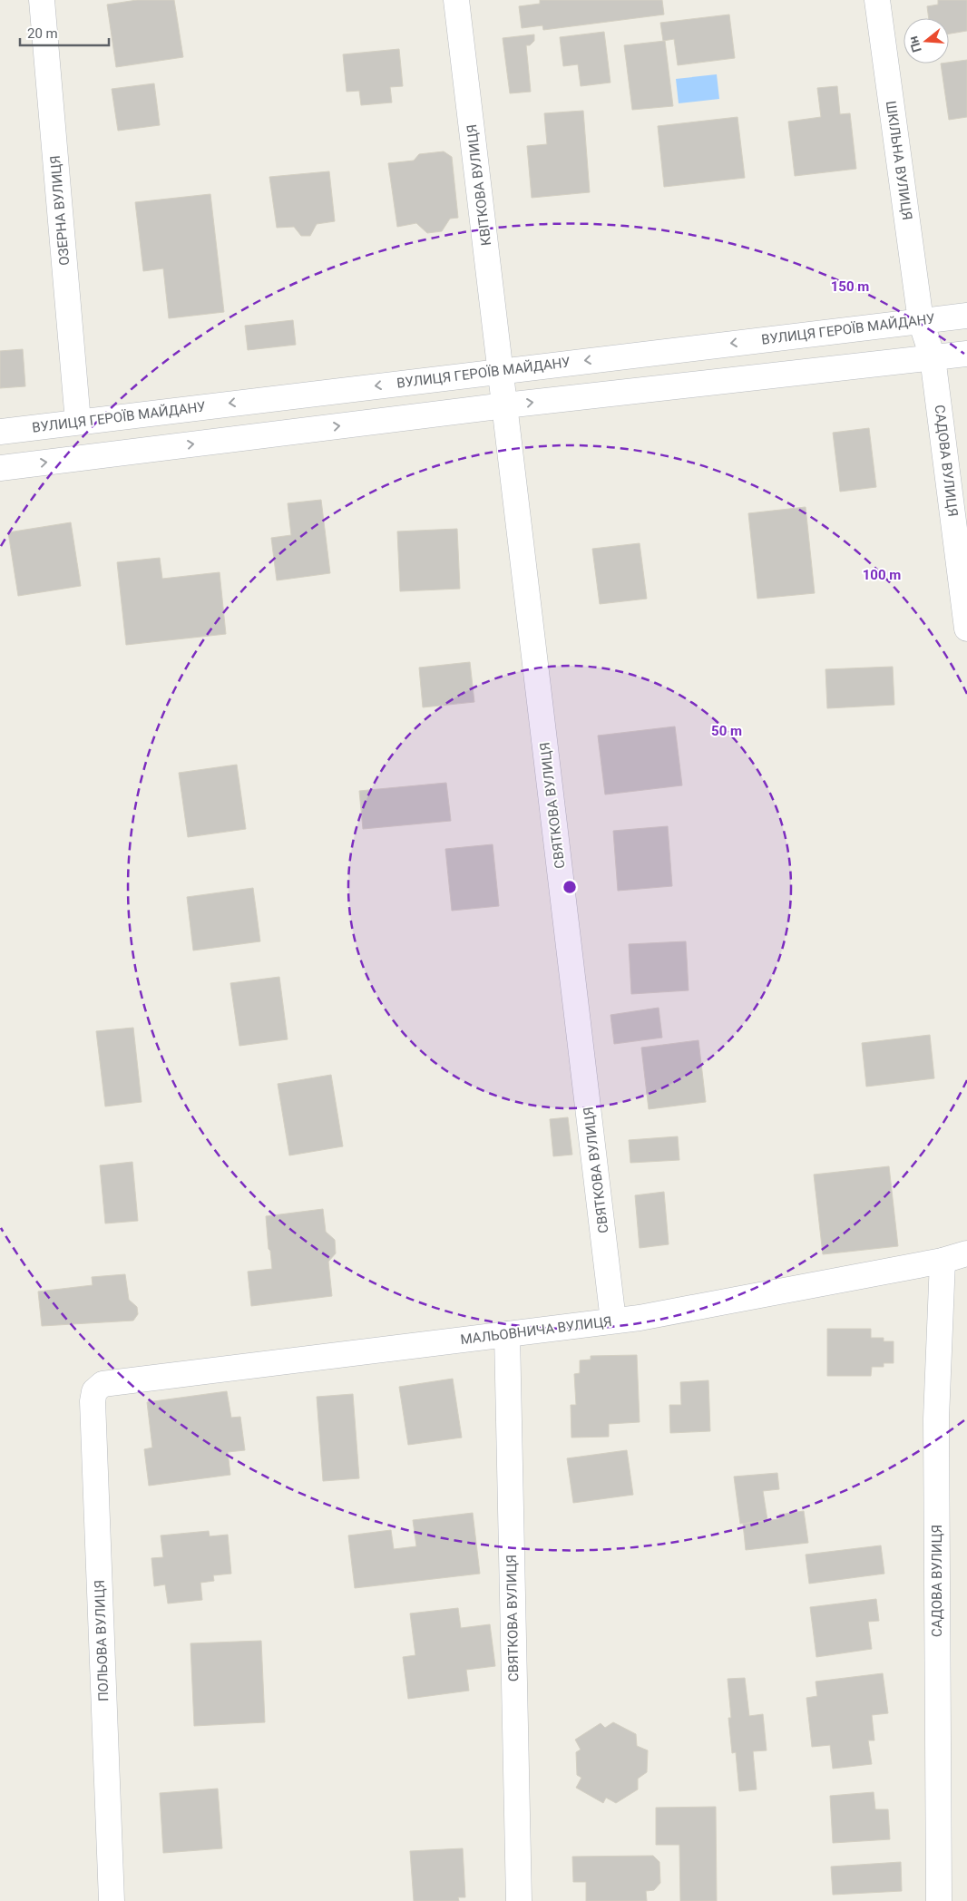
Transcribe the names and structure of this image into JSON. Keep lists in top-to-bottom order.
{
  "streets": {
    "street": [
      "ШКІЛЬНА ВУЛИЦЯ",
      "КВІТКОВА ВУЛИЦЯ",
      "ОЗЕРНА ВУЛИЦЯ",
      "ВУЛИЦЯ ГЕРОЇВ МАЙДАНУ",
      "САДОВА ВУЛИЦЯ",
      "СВЯТКОВА ВУЛИЦЯ",
      "МАЛЬОВНИЧА ВУЛИЦЯ",
      "ПОЛЬОВА ВУЛИЦЯ"
    ]
  },
  "crossings": [
    ["ШКІЛЬНА ВУЛИЦЯ", "ВУЛИЦЯ ГЕРОЇВ МАЙДАНУ"],
    ["ШКІЛЬНА ВУЛИЦЯ", "САДОВА ВУЛИЦЯ"],
    ["КВІТКОВА ВУЛИЦЯ", "ВУЛИЦЯ ГЕРОЇВ МАЙДАНУ"],
    ["КВІТКОВА ВУЛИЦЯ", "СВЯТКОВА ВУЛИЦЯ"],
    ["ОЗЕРНА ВУЛИЦЯ", "ВУЛИЦЯ ГЕРОЇВ МАЙДАНУ"],
    ["ВУЛИЦЯ ГЕРОЇВ МАЙДАНУ", "САДОВА ВУЛИЦЯ"],
    ["ВУЛИЦЯ ГЕРОЇВ МАЙДАНУ", "СВЯТКОВА ВУЛИЦЯ"],
    ["САДОВА ВУЛИЦЯ", "МАЛЬОВНИЧА ВУЛИЦЯ"],
    ["СВЯТКОВА ВУЛИЦЯ", "МАЛЬОВНИЧА ВУЛИЦЯ"],
    ["МАЛЬОВНИЧА ВУЛИЦЯ", "ПОЛЬОВА ВУЛИЦЯ"]
  ],
  "scale_bar": "20 m",
  "north": "left",
  "rings": ["150 m", "100 m", "50 m"]
}
